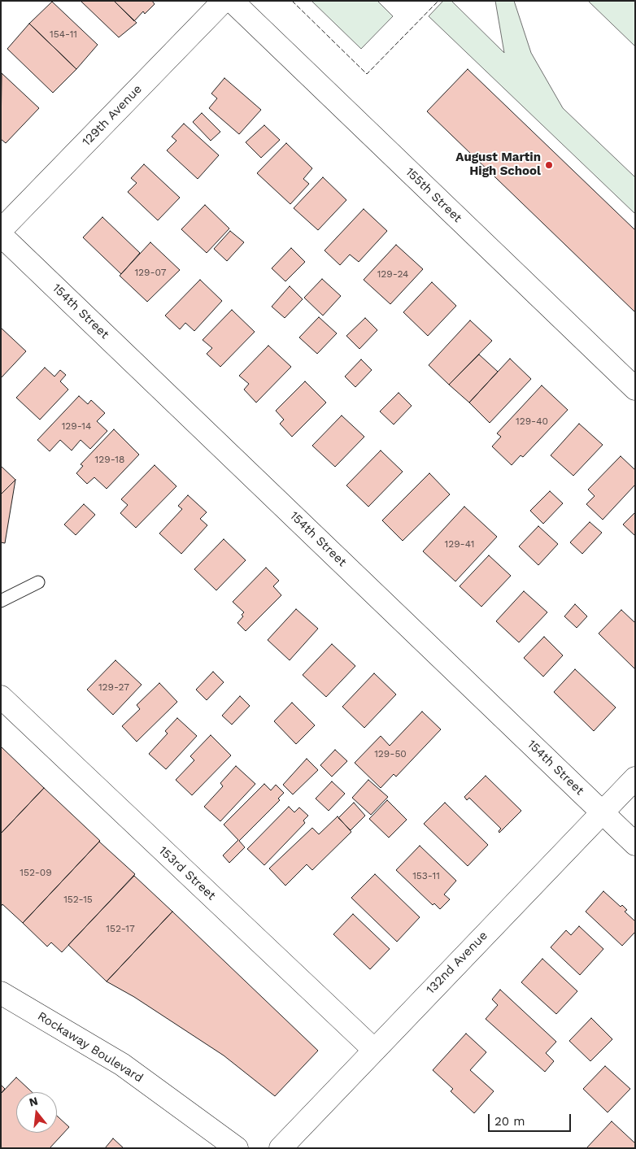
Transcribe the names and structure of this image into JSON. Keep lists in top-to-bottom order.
{
  "streets": {
    "street": [
      "129th Avenue",
      "155th Street",
      "154th Street",
      "153rd Street",
      "132nd Avenue",
      "Rockaway Boulevard"
    ]
  },
  "crossings": [
    ["154th Street", "132nd Avenue"],
    ["153rd Street", "132nd Avenue"]
  ],
  "places": ["August Martin High School"],
  "house_numbers": [
    "154-11",
    "129-07",
    "129-24",
    "129-40",
    "129-14",
    "129-18",
    "129-41",
    "129-27",
    "129-50",
    "152-09",
    "153-11",
    "152-15",
    "152-17"
  ],
  "scale_bar": "20 m",
  "north": "top"
}
